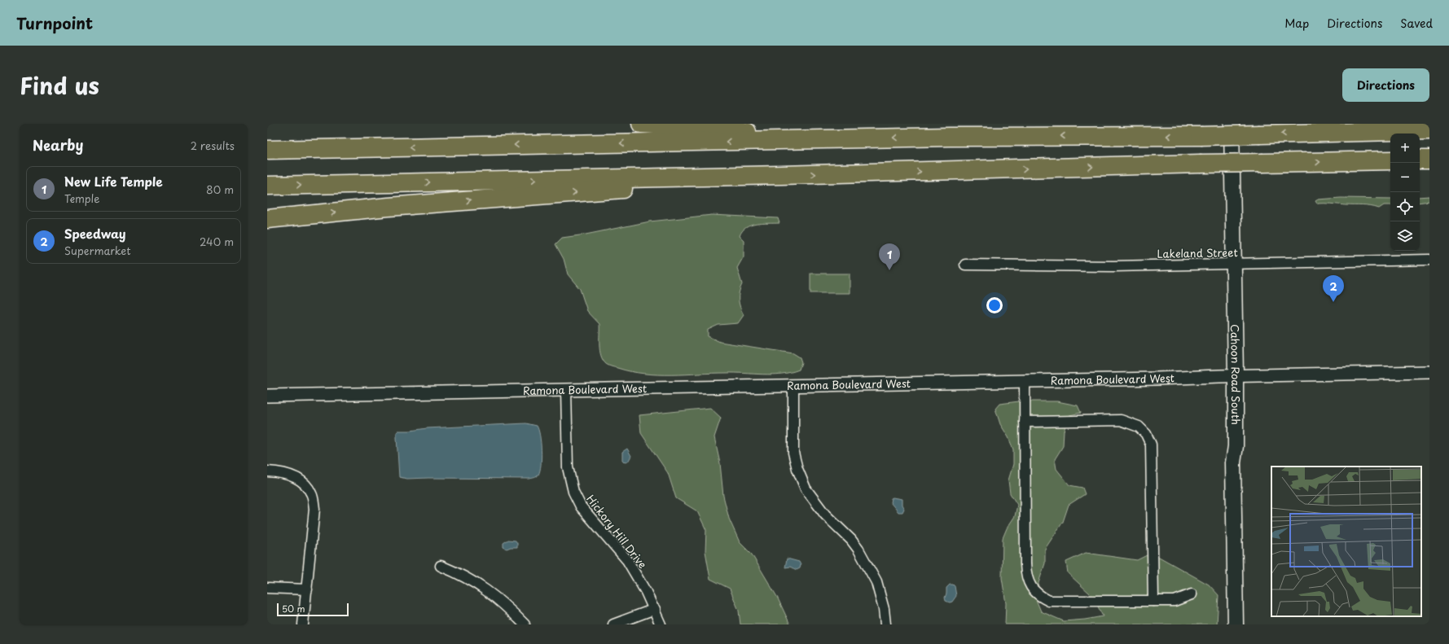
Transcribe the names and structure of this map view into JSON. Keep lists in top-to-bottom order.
{
  "streets": {
    "main road": ["Cahoon Road South"],
    "street": ["Lakeland Street", "Ramona Boulevard West", "Hickory Hill Drive"]
  },
  "crossings": [
    ["Lakeland Street", "Cahoon Road South"],
    ["Cahoon Road South", "Ramona Boulevard West"],
    ["Ramona Boulevard West", "Hickory Hill Drive"]
  ],
  "scale_bar": "50 m",
  "page": {
    "header": "Turnpoint",
    "nav": ["Map", "Directions", "Saved"],
    "title": "Find us",
    "buttons": "Directions",
    "heading": ["Nearby", "2 results"],
    "map_buttons": ["+", "−"],
    "list": [
      {
        "mark": "1",
        "name": "New Life Temple",
        "note": "Temple",
        "value": "80 m"
      },
      {
        "mark": "2",
        "name": "Speedway",
        "note": "Supermarket",
        "value": "240 m"
      }
    ],
    "pins": ["1", "2"],
    "scale": "50 m"
  }
}
